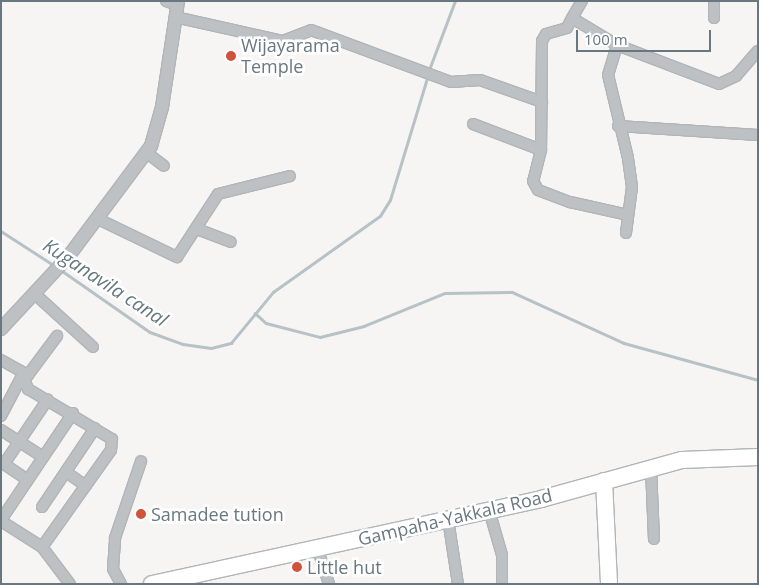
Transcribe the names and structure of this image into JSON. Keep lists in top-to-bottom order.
{
  "streets": {
    "main road": ["Gampaha-Yakkala Road"]
  },
  "water": ["Kuganavila canal"],
  "places": ["Wijayarama Temple", "Samadee tution", "Little hut"],
  "scale_bar": "100 m"
}
